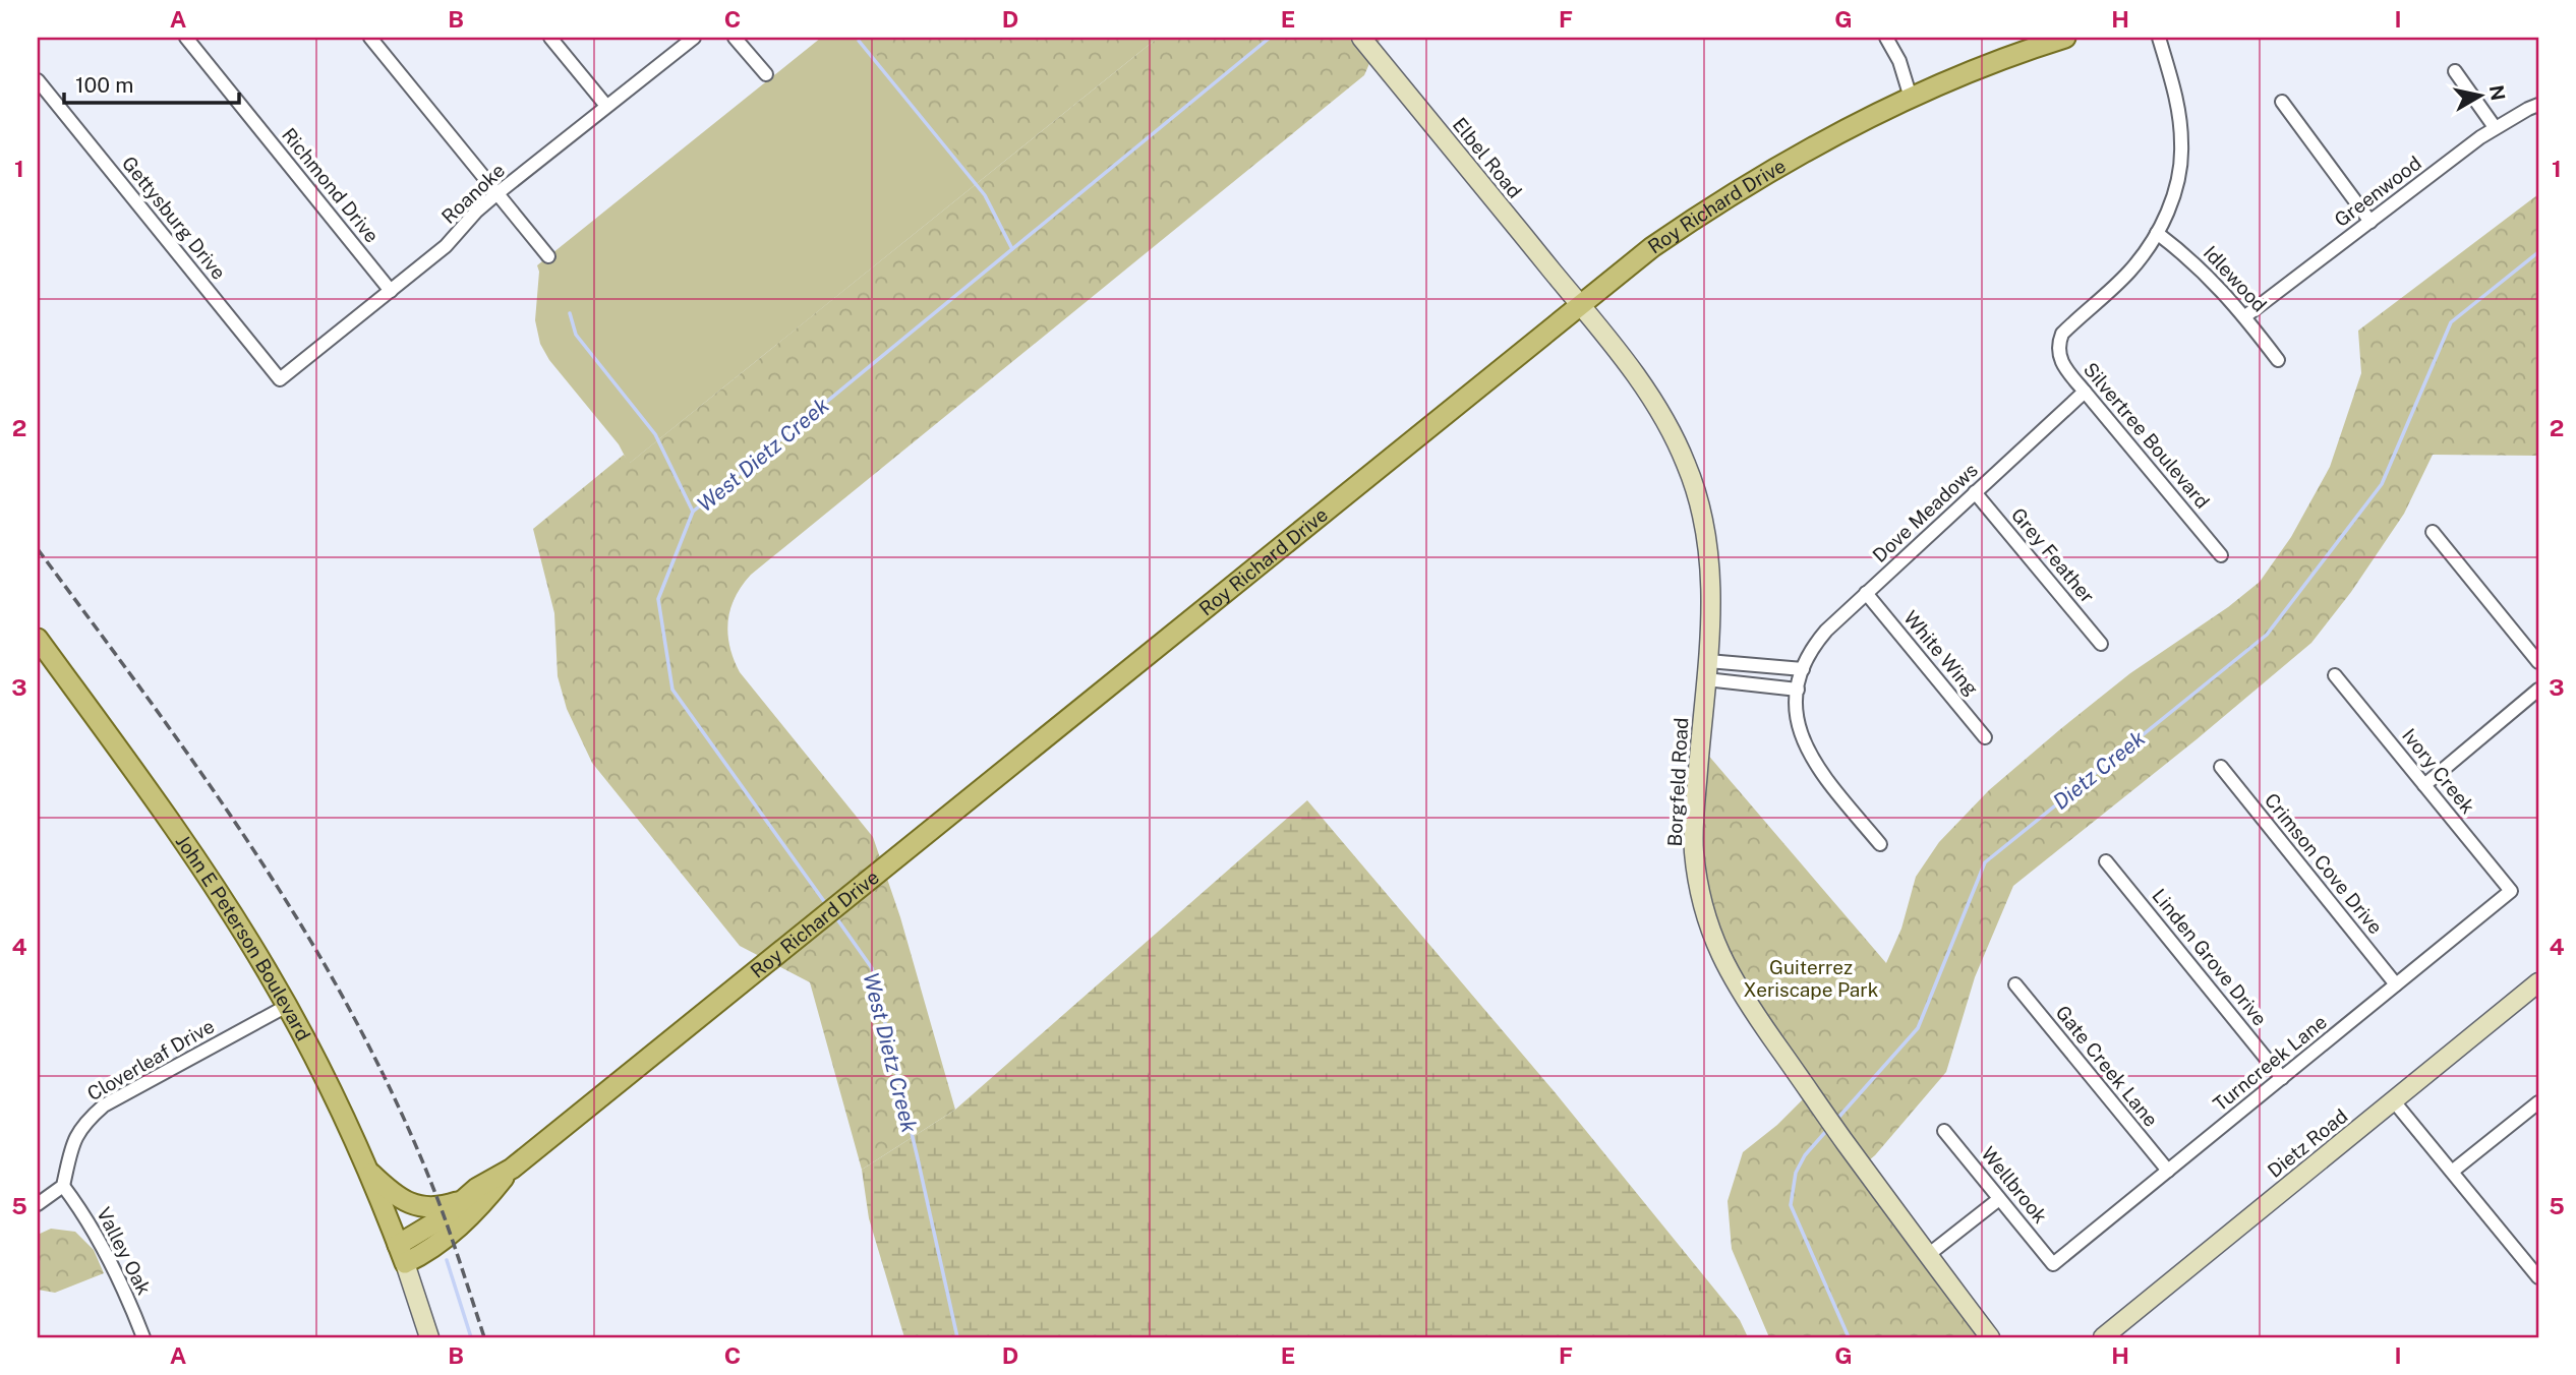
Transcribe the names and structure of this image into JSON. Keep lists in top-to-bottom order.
{
  "streets": {
    "main road": ["Roy Richard Drive", "John E Peterson Boulevard"],
    "street": [
      "Elbel Road",
      "Richmond Drive",
      "Greenwood",
      "Roanoke",
      "Gettysburg Drive",
      "Idlewood",
      "Silvertree Boulevard",
      "Dove Meadows",
      "Grey Feather",
      "White Wing",
      "Ivory Creek",
      "Borgfeld Road",
      "Crimson Cove Drive",
      "Linden Grove Drive",
      "Cloverleaf Drive",
      "Turncreek Lane",
      "Gate Creek Lane",
      "Dietz Road",
      "Wellbrook",
      "Valley Oak"
    ]
  },
  "crossings": [
    ["Elbel Road", "Roy Richard Drive"],
    ["Elbel Road", "Borgfeld Road"],
    ["Richmond Drive", "Roanoke"],
    ["Greenwood", "Idlewood"],
    ["Roanoke", "Gettysburg Drive"],
    ["Roy Richard Drive", "Borgfeld Road"],
    ["Roy Richard Drive", "John E Peterson Boulevard"],
    ["Idlewood", "Silvertree Boulevard"],
    ["Silvertree Boulevard", "Dove Meadows"],
    ["Dove Meadows", "Grey Feather"],
    ["Dove Meadows", "White Wing"],
    ["Ivory Creek", "Turncreek Lane"],
    ["Crimson Cove Drive", "Turncreek Lane"],
    ["John E Peterson Boulevard", "Cloverleaf Drive"],
    ["Linden Grove Drive", "Turncreek Lane"],
    ["Cloverleaf Drive", "Valley Oak"],
    ["Turncreek Lane", "Gate Creek Lane"],
    ["Turncreek Lane", "Wellbrook"]
  ],
  "water": ["West Dietz Creek", "Dietz Creek"],
  "parks": ["Guiterrez Xeriscape Park"],
  "scale_bar": "100 m",
  "north": "right",
  "grid": {
    "columns": [
      "A",
      "B",
      "C",
      "D",
      "E",
      "F",
      "G",
      "H",
      "I"
    ],
    "rows": [
      "1",
      "2",
      "3",
      "4",
      "5"
    ]
  }
}
